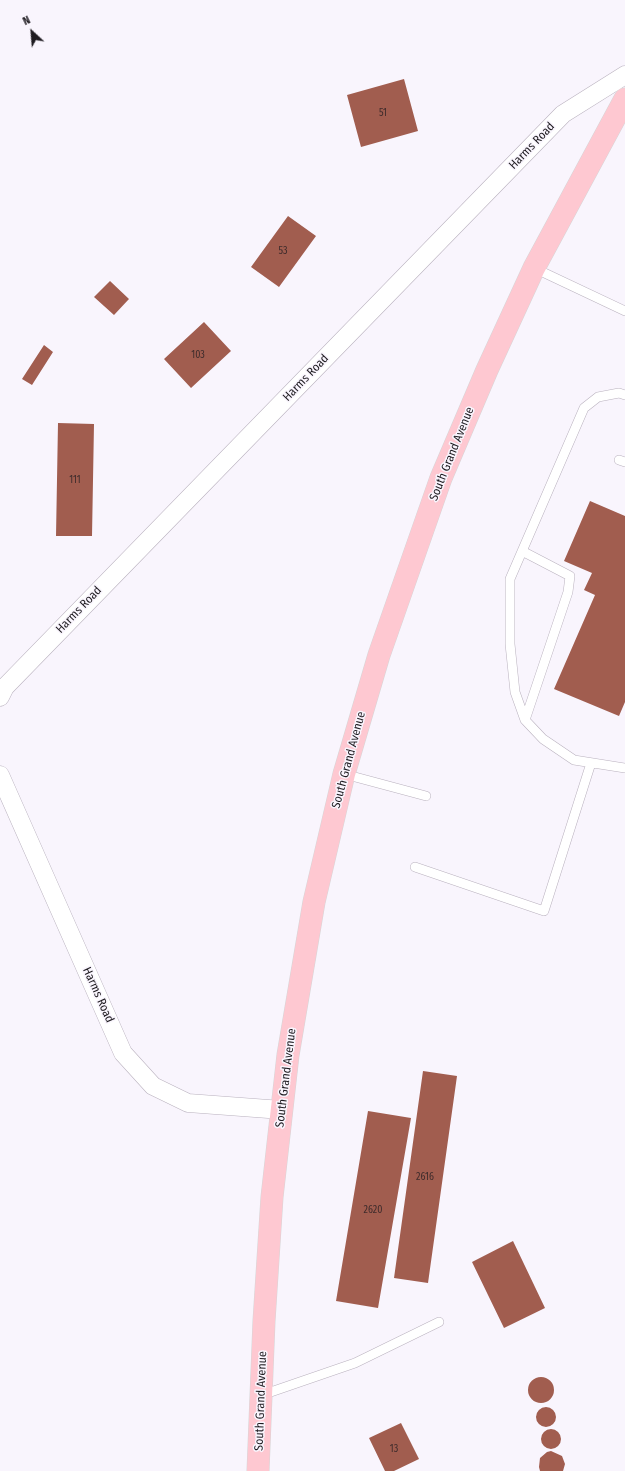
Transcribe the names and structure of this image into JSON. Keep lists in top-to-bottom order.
{
  "streets": {
    "main road": ["South Grand Avenue"],
    "street": ["Harms Road"]
  },
  "crossings": [
    ["Harms Road", "South Grand Avenue"]
  ],
  "house_numbers": [
    "51",
    "53",
    "103",
    "111",
    "2616",
    "2620",
    "13"
  ],
  "north": "top left"
}
